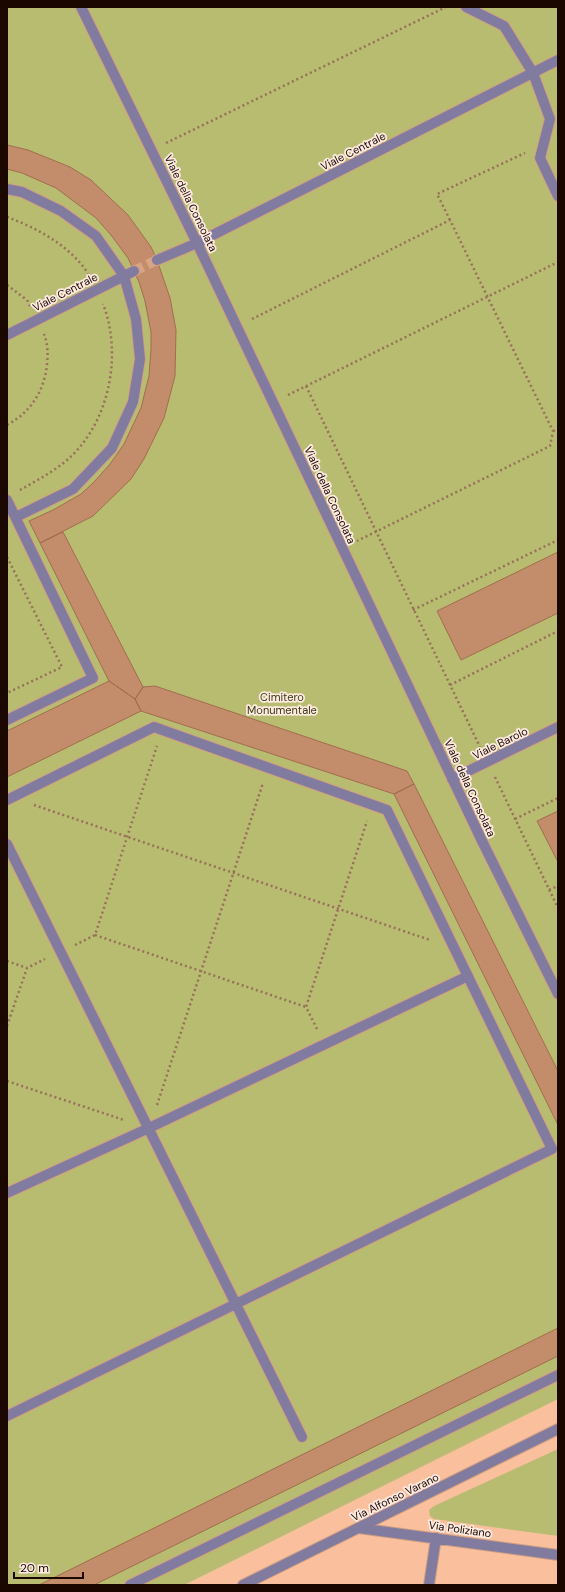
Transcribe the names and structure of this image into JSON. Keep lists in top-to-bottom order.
{
  "streets": {
    "street": [
      "Viale Centrale",
      "Viale della Consolata",
      "Viale Barolo",
      "Via Alfonso Varano",
      "Via Poliziano"
    ]
  },
  "crossings": [
    ["Viale Centrale", "Viale della Consolata"],
    ["Viale della Consolata", "Viale Barolo"],
    ["Via Alfonso Varano", "Via Poliziano"]
  ],
  "parks": ["Cimitero Monumentale"],
  "scale_bar": "20 m"
}
